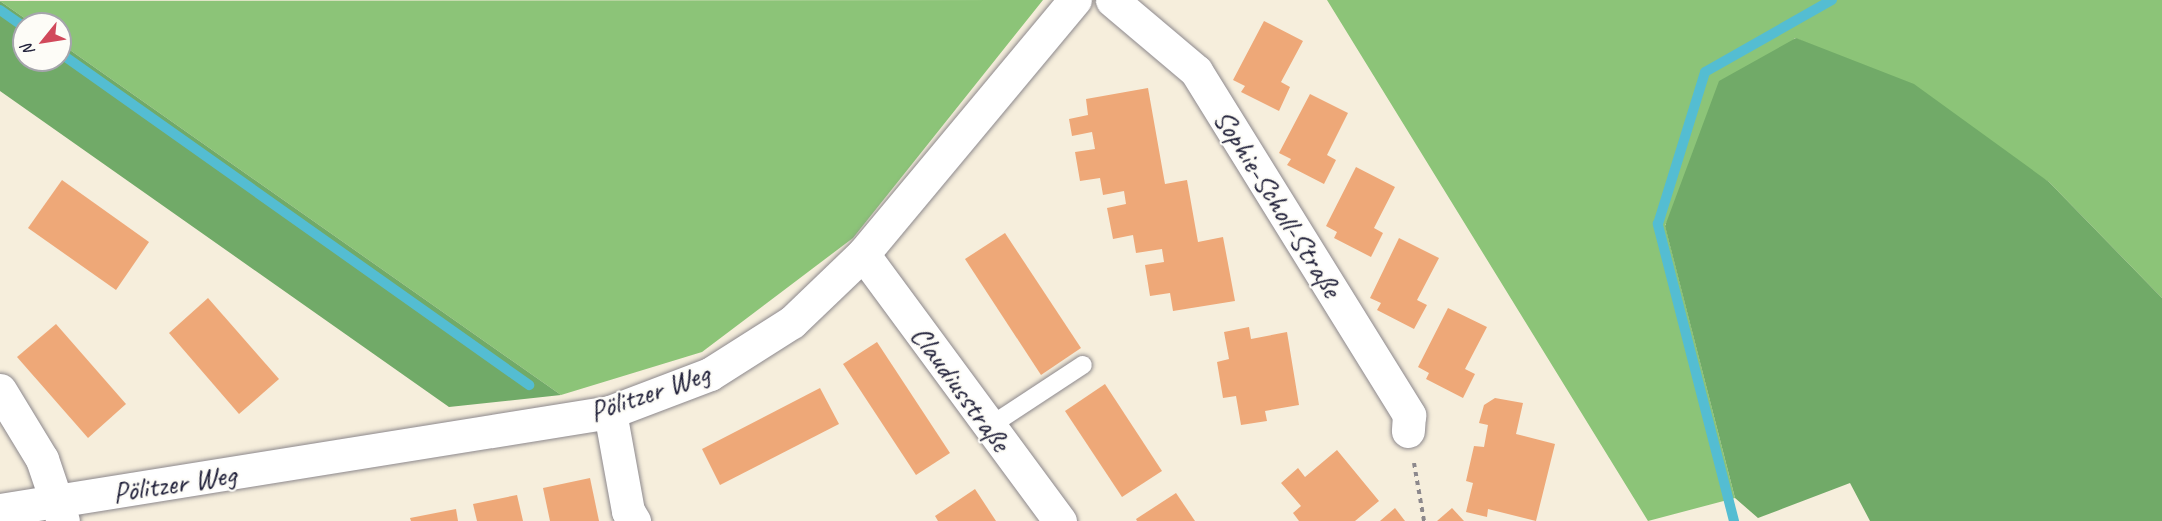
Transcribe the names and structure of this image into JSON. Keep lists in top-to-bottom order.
{
  "streets": {
    "main road": ["Sophie-Scholl-Straße", "Claudiusstraße", "Pölitzer Weg"]
  },
  "crossings": [
    ["Claudiusstraße", "Pölitzer Weg"]
  ],
  "north": "bottom left"
}
